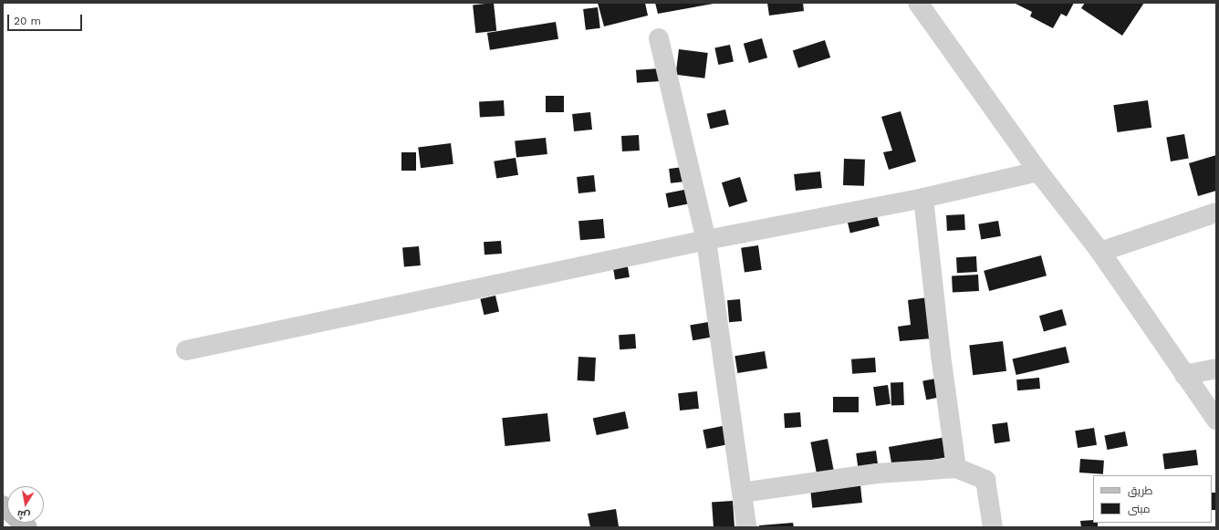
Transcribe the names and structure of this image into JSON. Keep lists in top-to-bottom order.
{
  "legend": ["طريق", "مبنى"],
  "scale_bar": "20 m",
  "north": "bottom"
}
